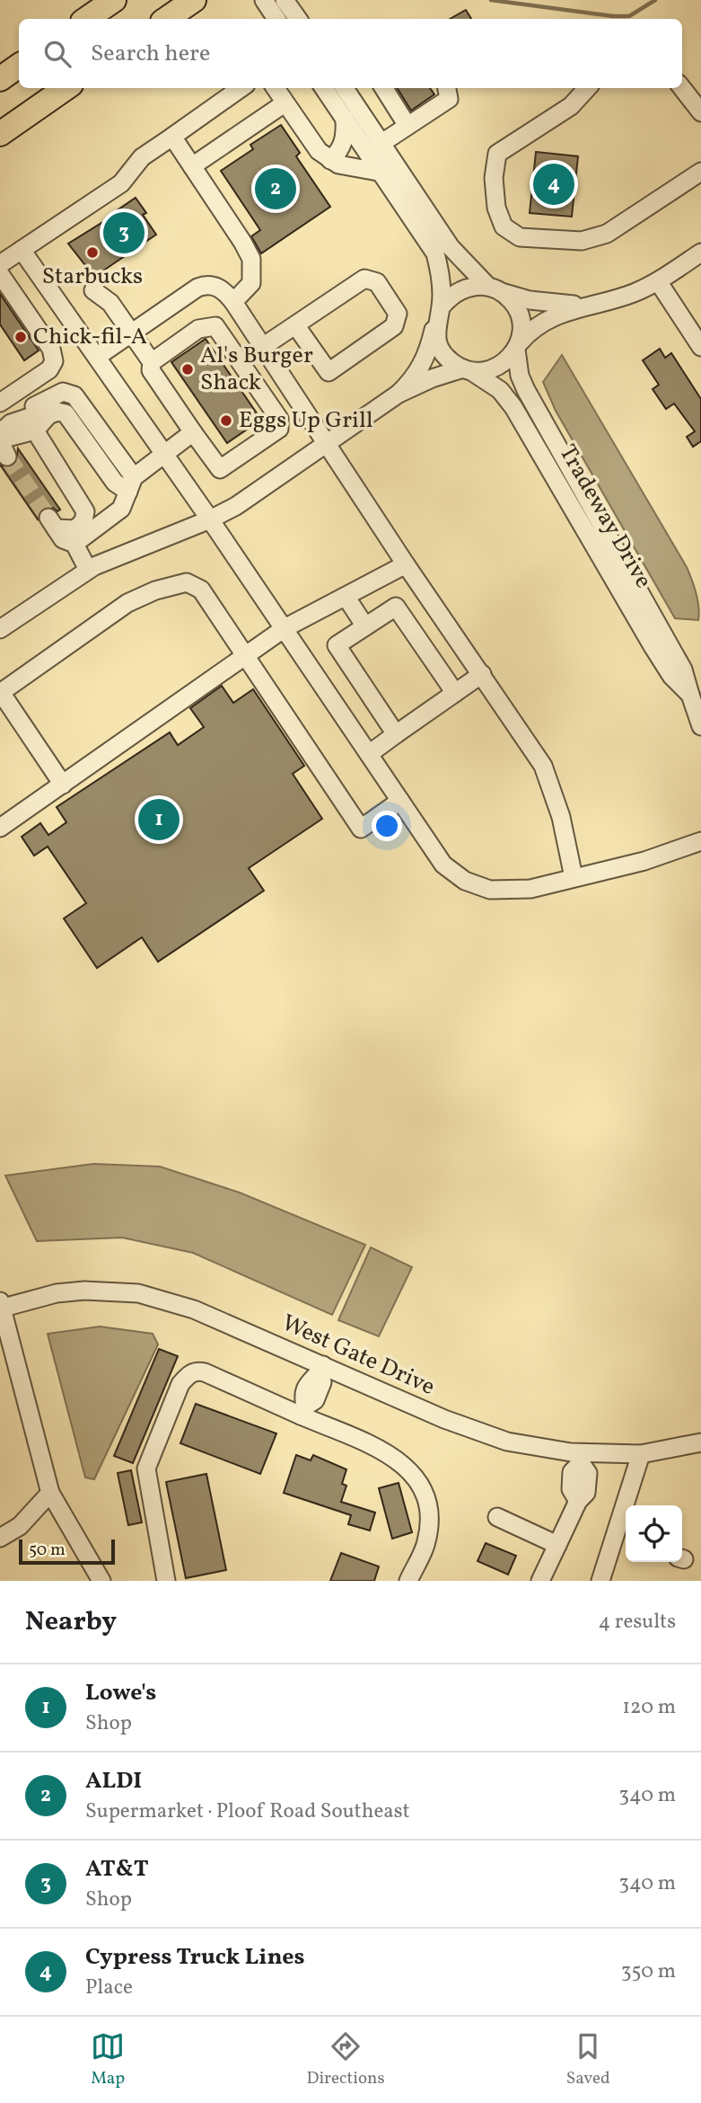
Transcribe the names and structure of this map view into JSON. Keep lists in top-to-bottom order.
{
  "streets": {
    "street": ["Tradeway Drive", "West Gate Drive"]
  },
  "places": [
    "Starbucks",
    "Chick-fil-A",
    "Al's Burger Shack",
    "Eggs Up Grill"
  ],
  "scale_bar": "50 m",
  "page": {
    "search": "Search here",
    "pins": [
      "4",
      "2",
      "3",
      "1"
    ],
    "scale": "50 m",
    "heading": ["Nearby", "4 results"],
    "list": [
      {
        "mark": "1",
        "name": "Lowe's",
        "note": "Shop",
        "value": "120 m"
      },
      {
        "mark": "2",
        "name": "ALDI",
        "note": "Supermarket · Ploof Road Southeast",
        "value": "340 m"
      },
      {
        "mark": "3",
        "name": "AT&T",
        "note": "Shop",
        "value": "340 m"
      },
      {
        "mark": "4",
        "name": "Cypress Truck Lines",
        "note": "Place",
        "value": "350 m"
      }
    ],
    "nav": ["Map", "Directions", "Saved"]
  }
}
